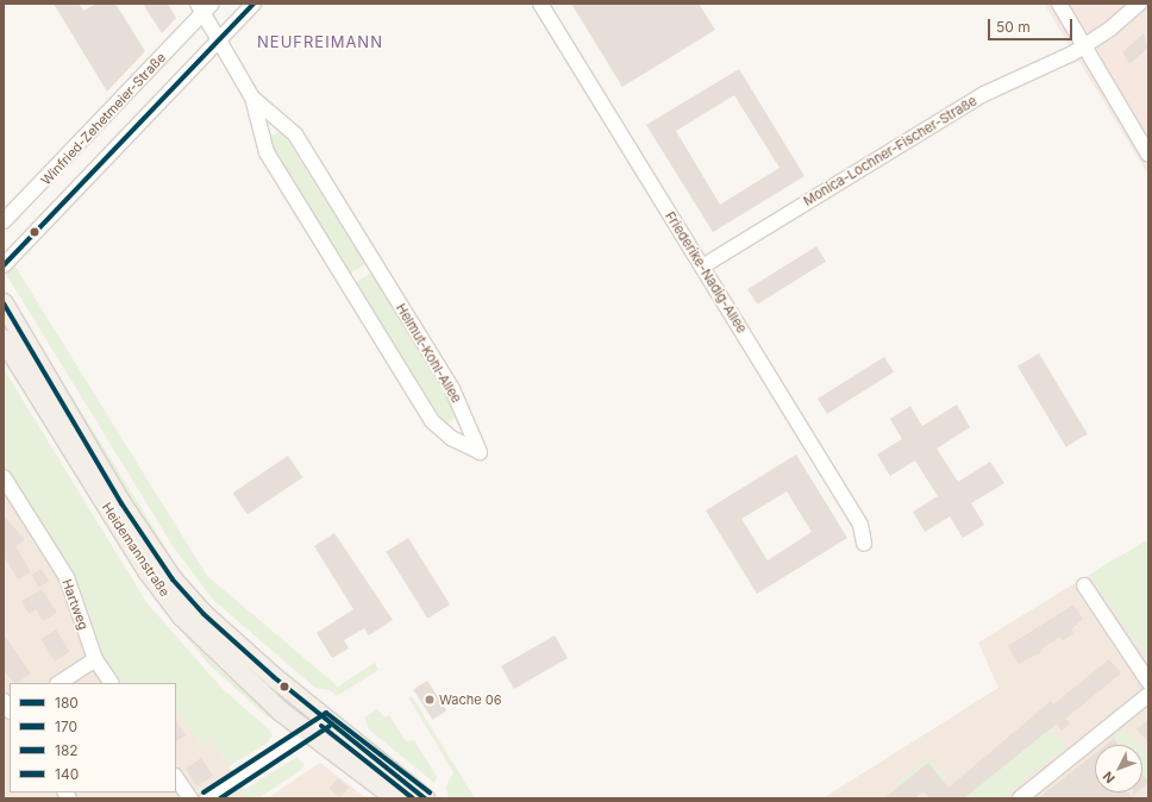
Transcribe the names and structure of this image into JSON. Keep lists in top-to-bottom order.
{
  "streets": {
    "main road": ["Heidemannstraße"],
    "street": [
      "Winfried-Zehetmeier-Straße",
      "Monica-Lochner-Fischer-Straße",
      "Friederike-Nadig-Allee",
      "Helmut-Kohl-Allee",
      "Hartweg"
    ]
  },
  "crossings": [
    ["Winfried-Zehetmeier-Straße", "Helmut-Kohl-Allee"],
    ["Monica-Lochner-Fischer-Straße", "Friederike-Nadig-Allee"]
  ],
  "districts": ["NEUFREIMANN"],
  "places": ["Wache 06"],
  "lines": [
    "transit line 182",
    "transit line 180",
    "transit line 140",
    "transit line 170"
  ],
  "legend": [
    "180",
    "170",
    "182",
    "140"
  ],
  "scale_bar": "50 m",
  "north": "bottom left"
}
